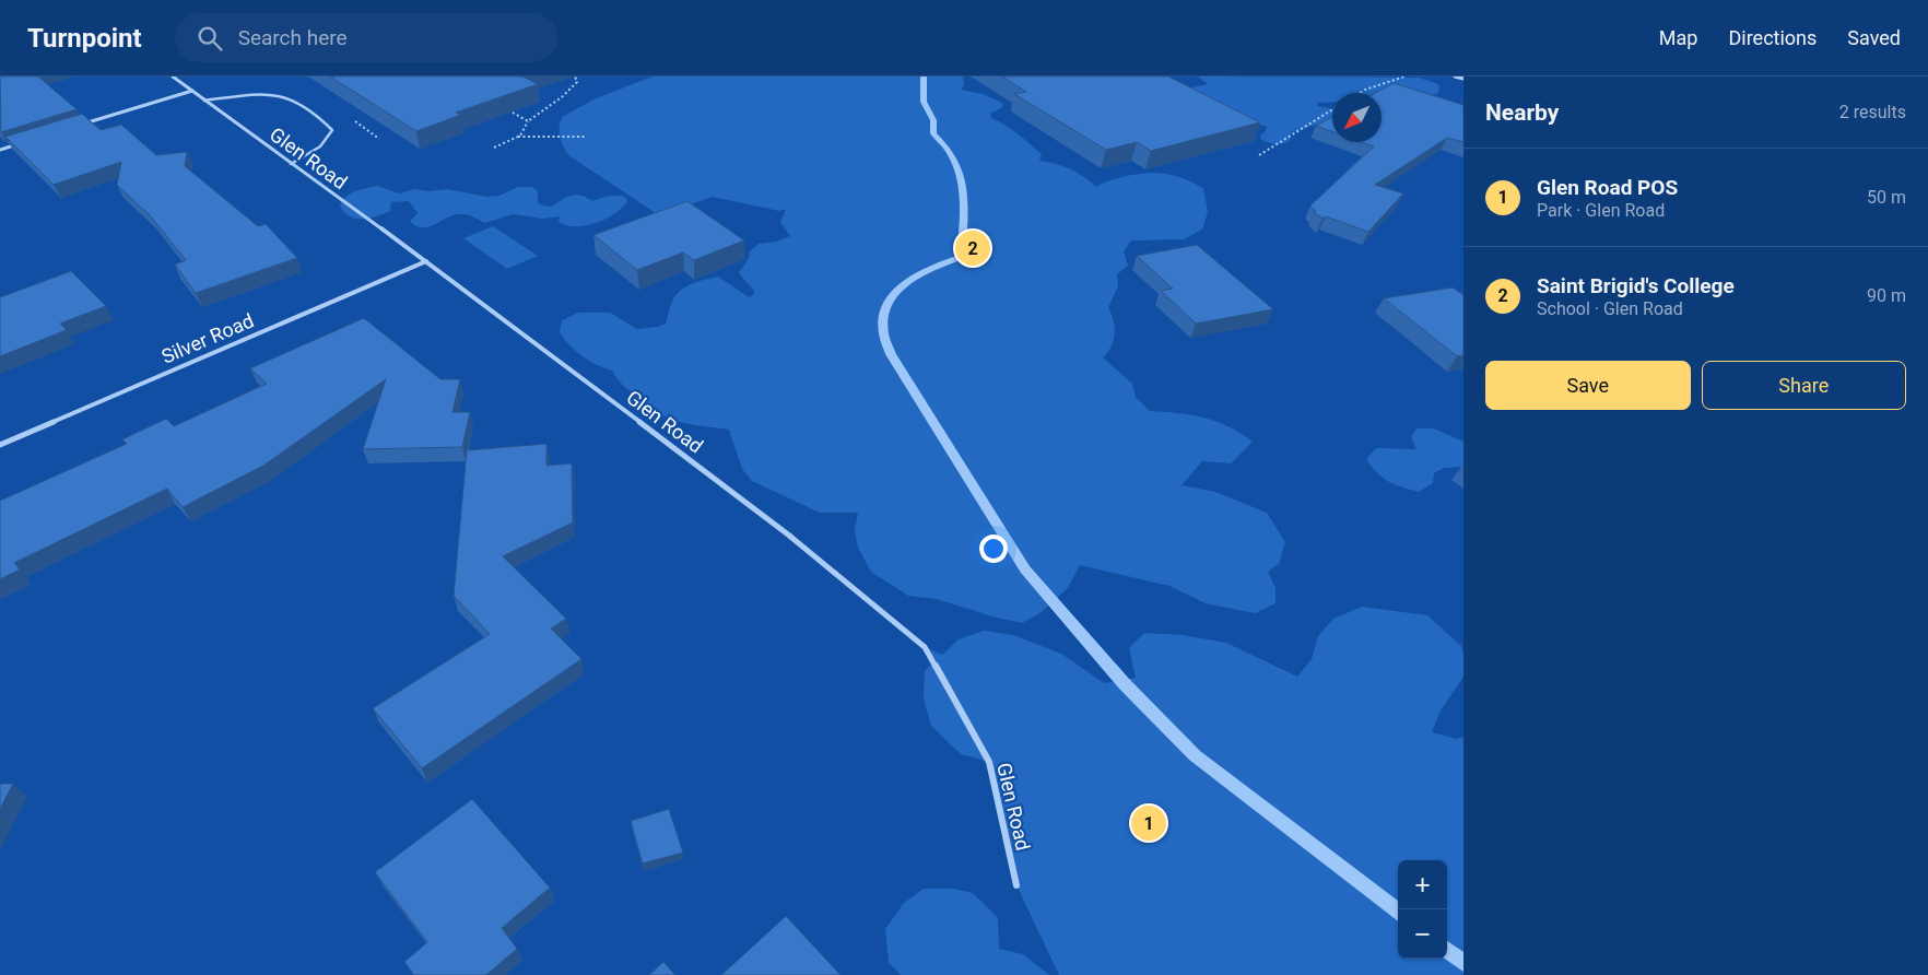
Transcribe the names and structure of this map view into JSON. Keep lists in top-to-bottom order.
{
  "streets": {
    "street": ["Glen Road", "Silver Road"]
  },
  "crossings": [
    ["Glen Road", "Silver Road"]
  ],
  "north": "bottom left",
  "page": {
    "header": "Turnpoint",
    "search": "Search here",
    "nav": ["Map", "Directions", "Saved"],
    "heading": ["Nearby", "2 results"],
    "list": [
      {
        "mark": "1",
        "name": "Glen Road POS",
        "note": "Park · Glen Road",
        "value": "50 m"
      },
      {
        "mark": "2",
        "name": "Saint Brigid's College",
        "note": "School · Glen Road",
        "value": "90 m"
      }
    ],
    "pins": ["2", "1"],
    "buttons": ["Save", "Share"],
    "map_buttons": ["+", "−"]
  }
}
